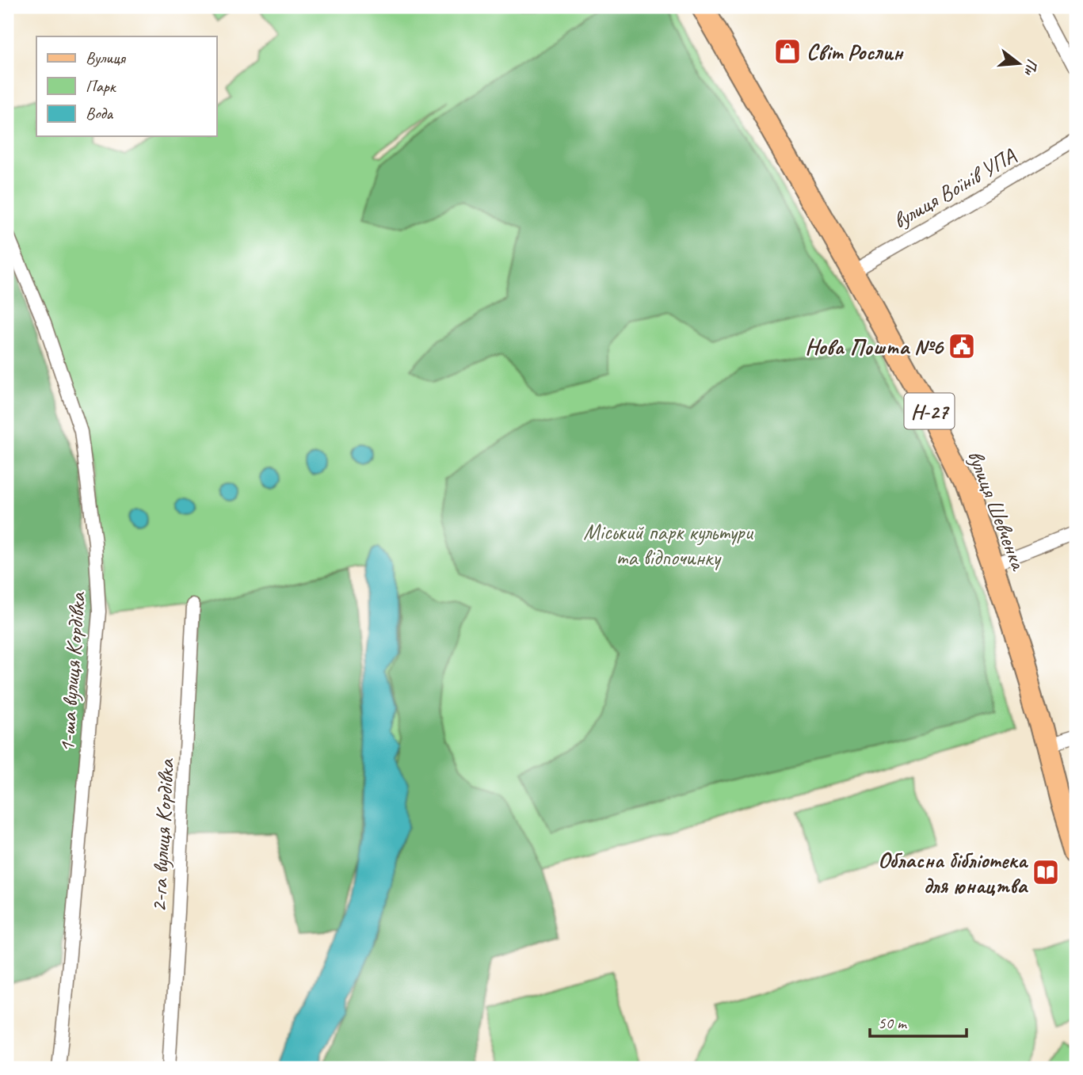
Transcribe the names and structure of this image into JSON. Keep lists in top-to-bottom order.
{
  "streets": {
    "main road": ["Н-27", "вулиця Шевченка"],
    "street": ["вулиця Воїнів УПА", "1-ша вулиця Кордівка", "2-га вулиця Кордівка"]
  },
  "crossings": [
    ["вулиця Воїнів УПА", "вулиця Шевченка"]
  ],
  "parks": ["Міський парк культури та відпочинку"],
  "places": {
    "shop": ["Світ Рослин"],
    "public building": ["Нова Пошта №6"],
    "library": ["Обласна бібліотека для юнацтва"]
  },
  "legend": ["Вулиця", "Парк", "Вода"],
  "scale_bar": "50 m",
  "north": "right"
}
